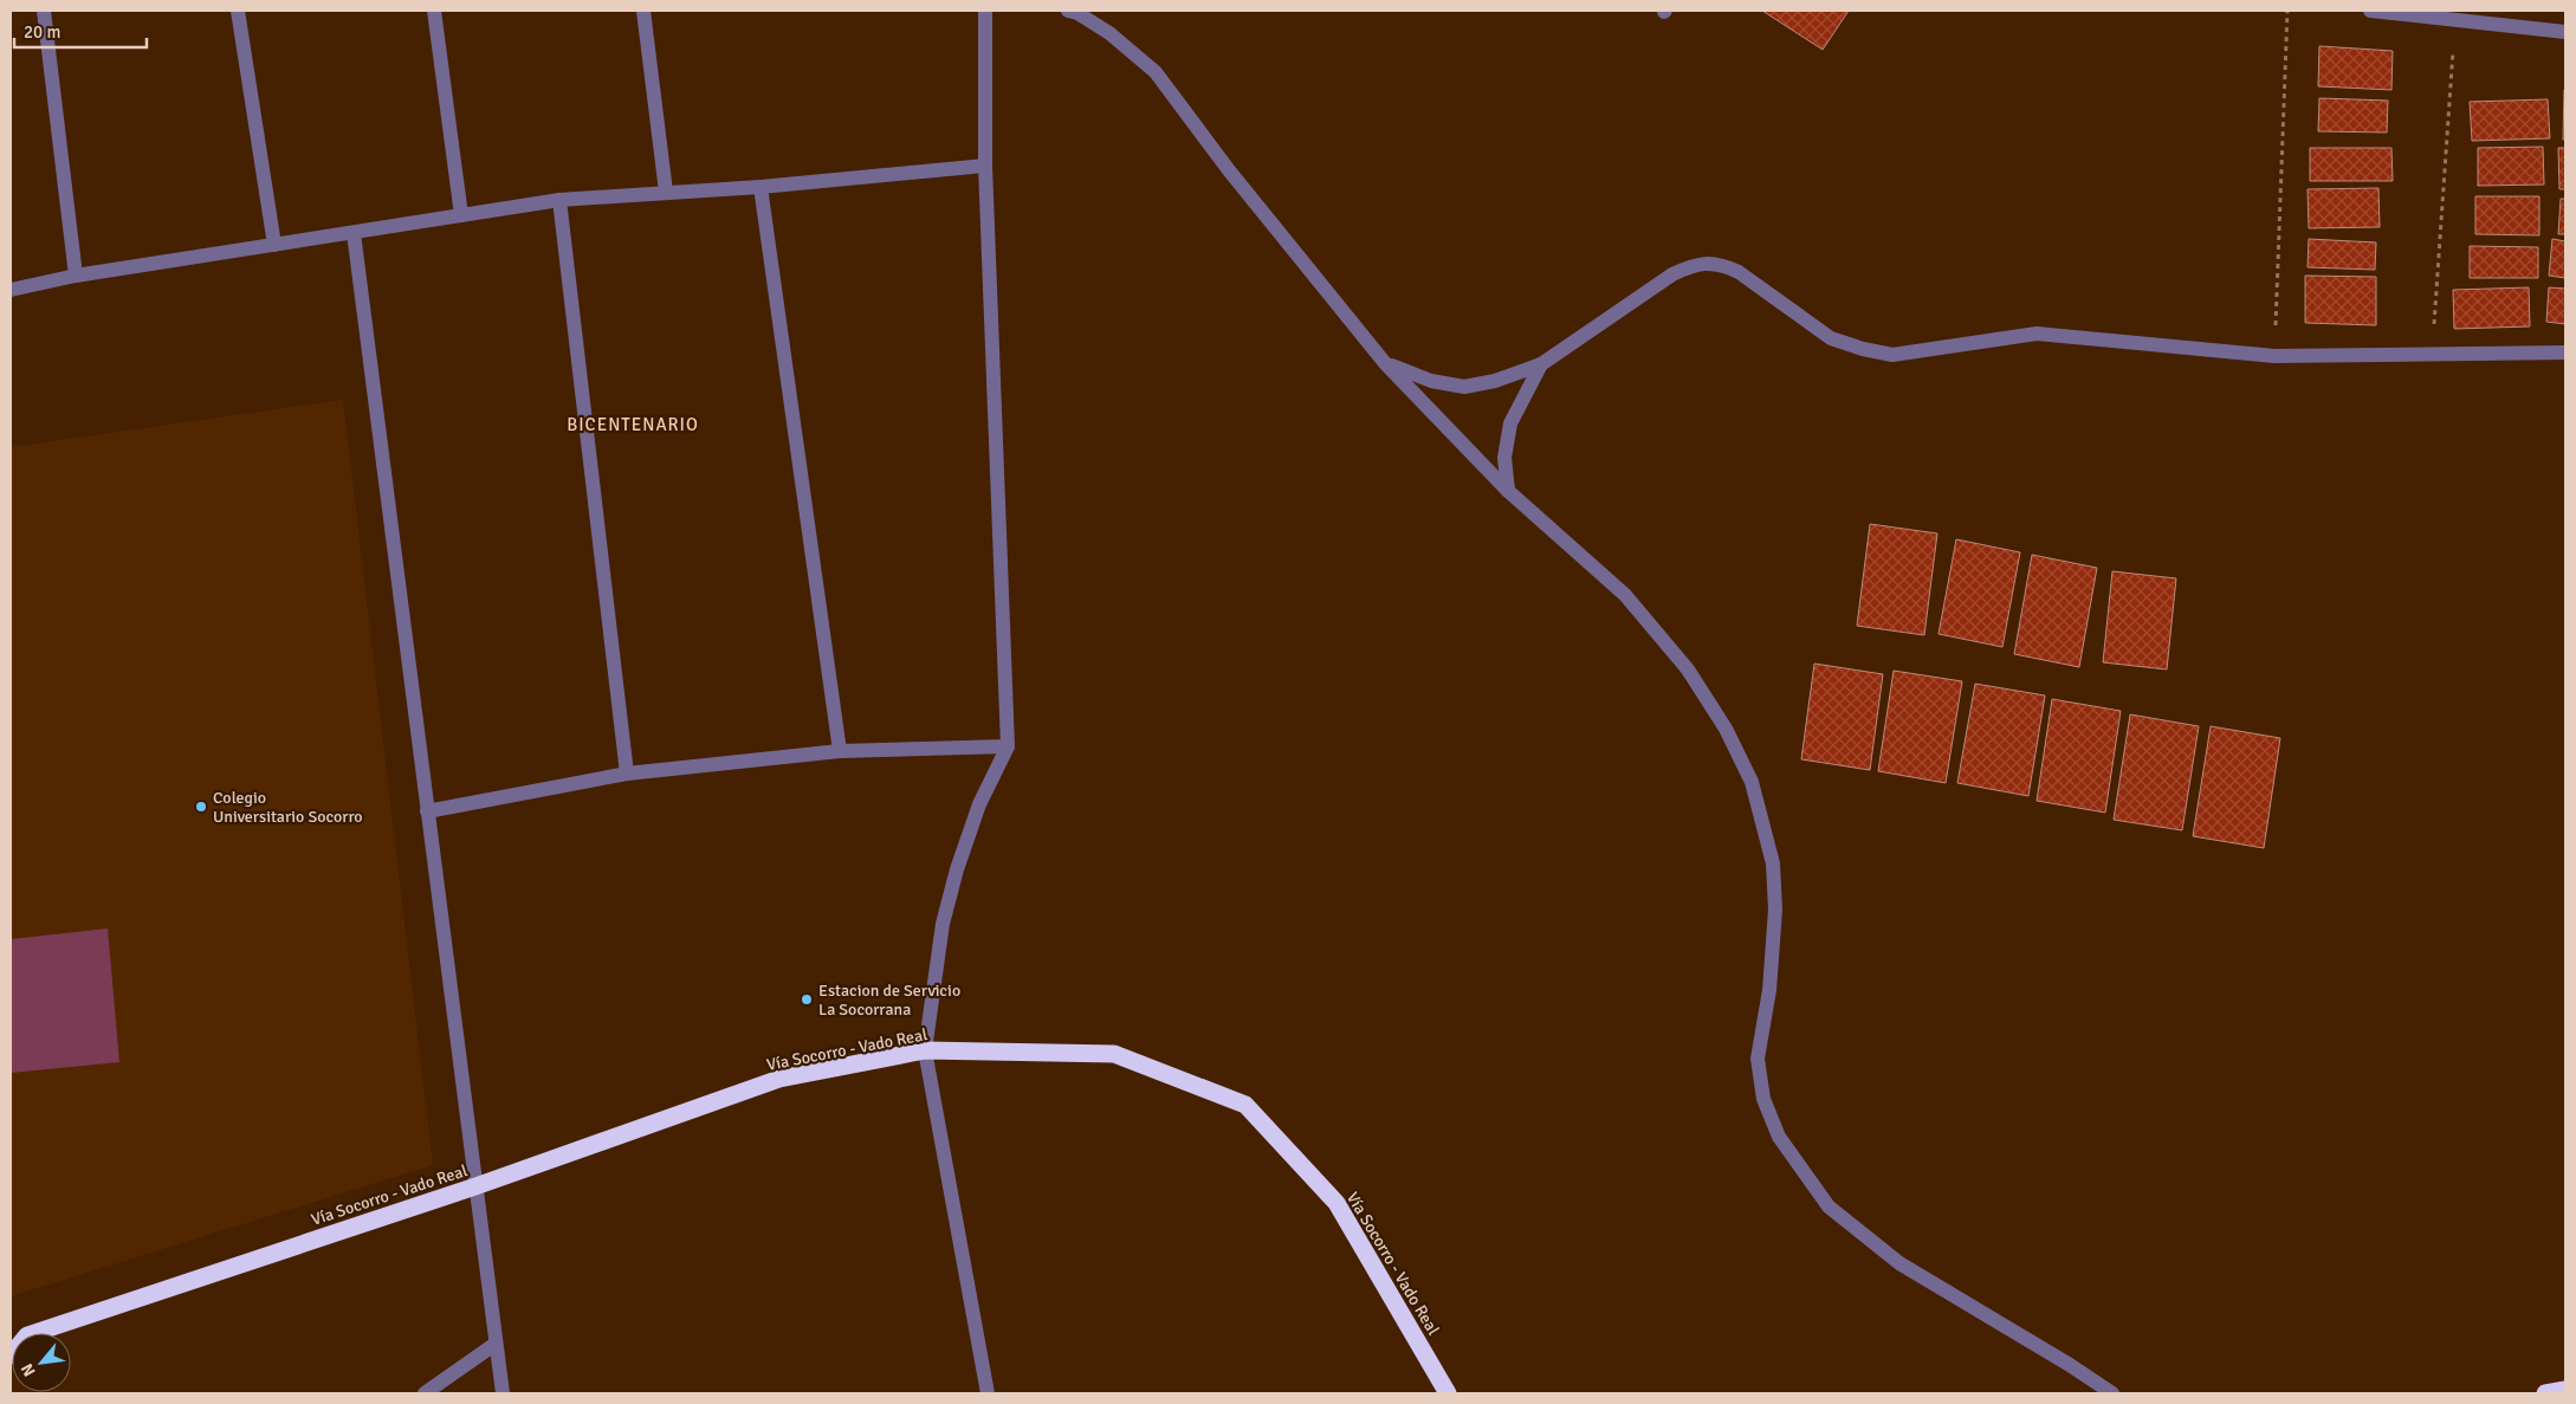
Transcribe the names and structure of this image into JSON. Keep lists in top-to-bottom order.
{
  "streets": {
    "highway": ["Vía Socorro - Vado Real"]
  },
  "districts": ["BICENTENARIO"],
  "places": ["Colegio Universitario Socorro", "Estacion de Servicio La Socorrana"],
  "scale_bar": "20 m",
  "north": "bottom left"
}
